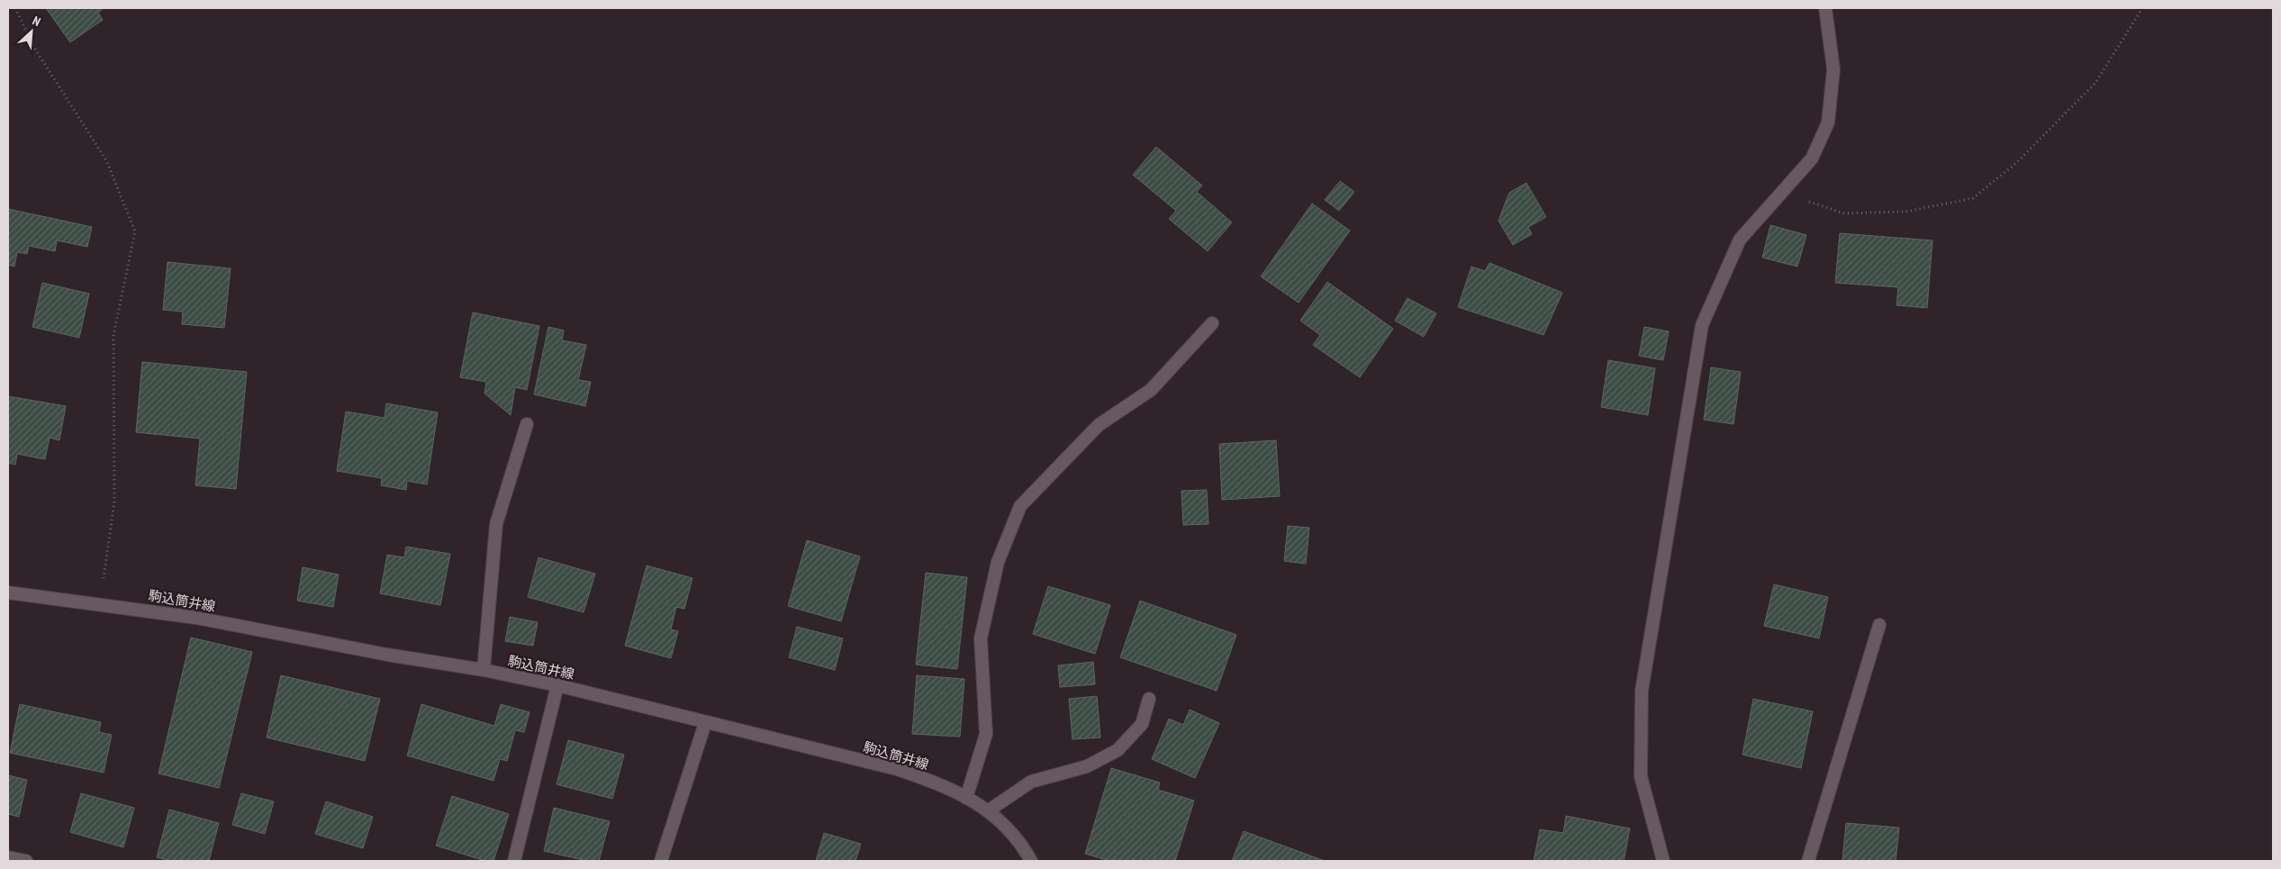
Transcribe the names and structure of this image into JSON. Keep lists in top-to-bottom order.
{
  "streets": {
    "main road": ["駒込筒井線"]
  },
  "north": "top right"
}
